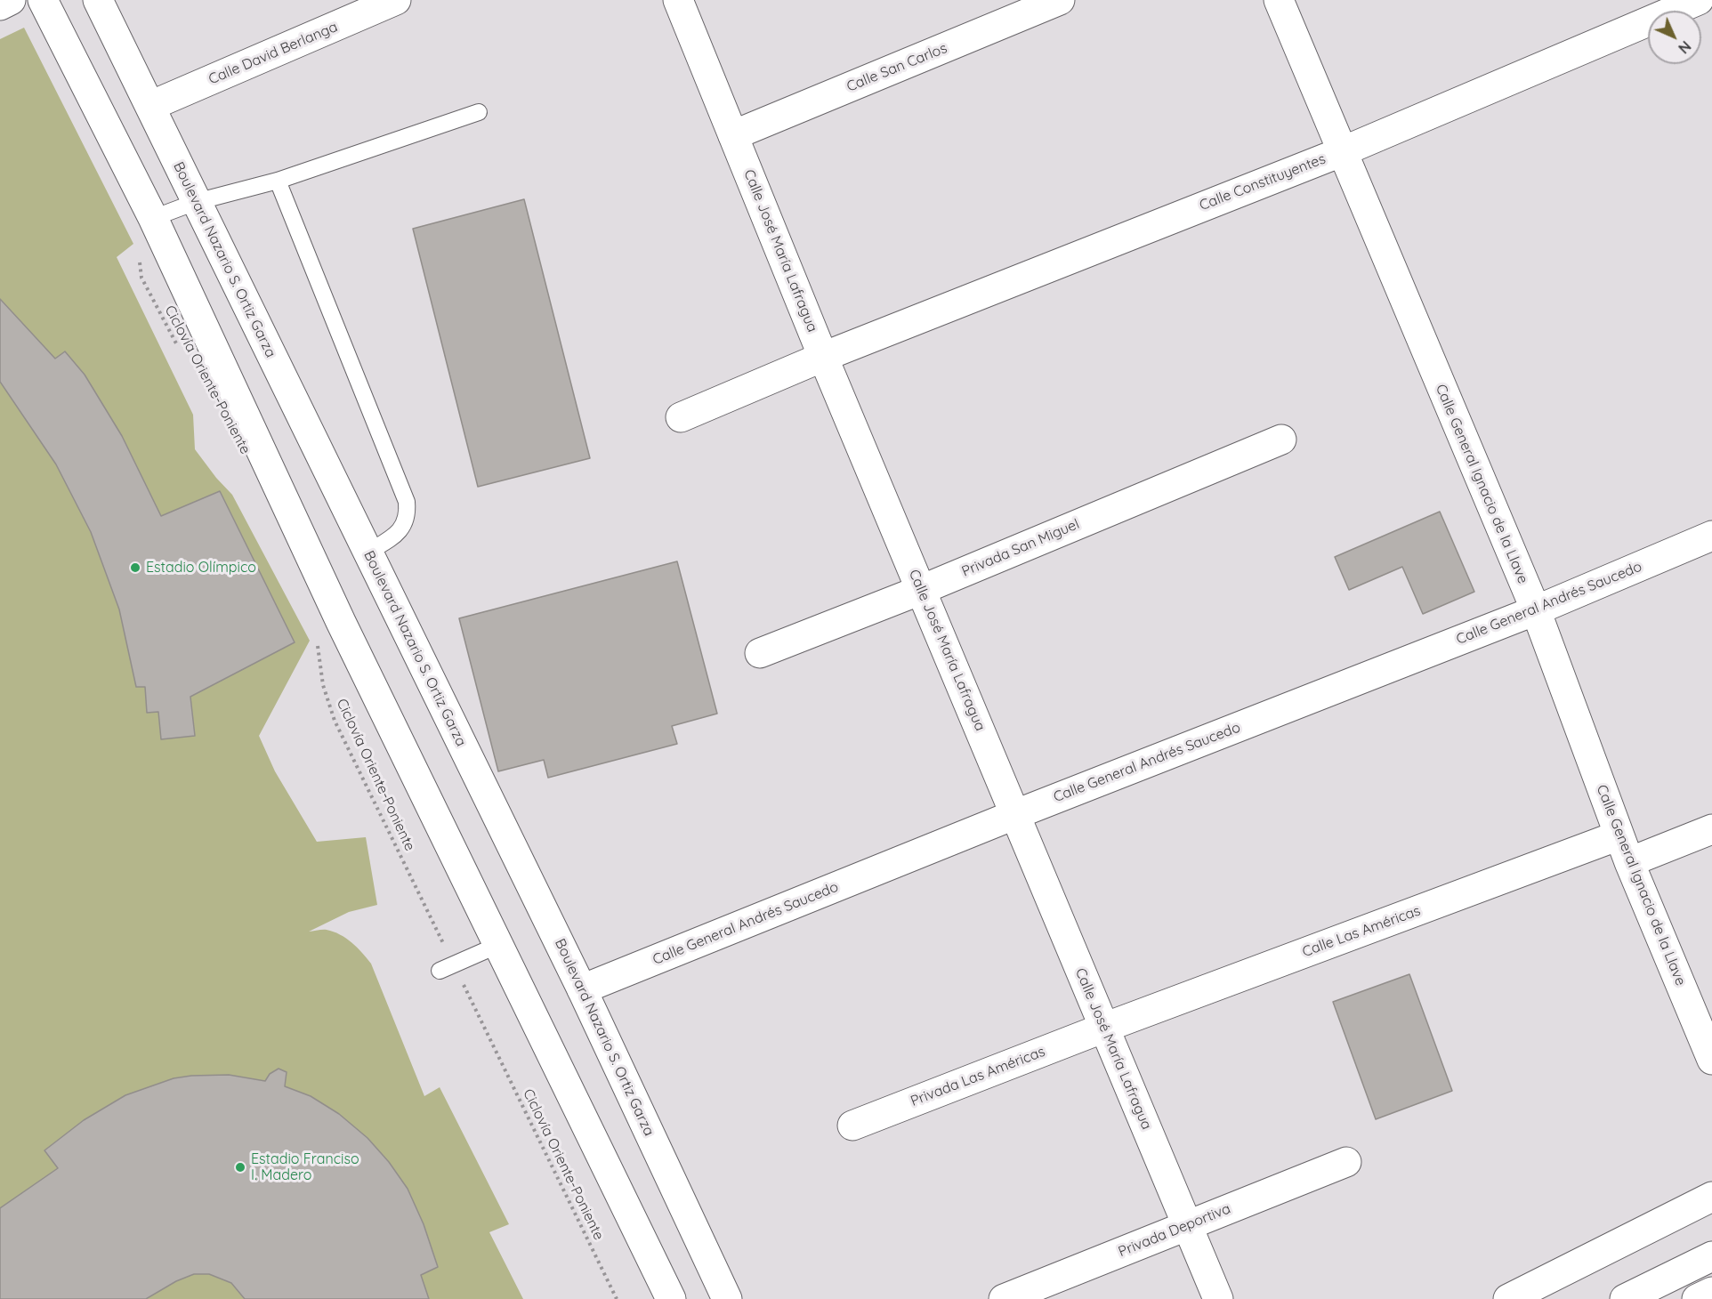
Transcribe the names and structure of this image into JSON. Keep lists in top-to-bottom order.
{
  "streets": {
    "street": [
      "Calle David Berlanga",
      "Calle San Carlos",
      "Calle Constituyentes",
      "Calle José María Lafragua",
      "Boulevard Nazario S. Ortiz Garza",
      "Calle General Ignacio de la Llave",
      "Privada San Miguel",
      "Calle General Andrés Saucedo",
      "Calle Las Américas",
      "Privada Las Américas",
      "Privada Deportiva"
    ],
    "path": ["Ciclovía Oriente-Poniente"]
  },
  "crossings": [
    ["Calle David Berlanga", "Boulevard Nazario S. Ortiz Garza"],
    ["Calle San Carlos", "Calle José María Lafragua"],
    ["Calle Constituyentes", "Calle José María Lafragua"],
    ["Calle Constituyentes", "Calle General Ignacio de la Llave"],
    ["Calle José María Lafragua", "Privada San Miguel"],
    ["Calle José María Lafragua", "Calle General Andrés Saucedo"],
    ["Calle José María Lafragua", "Calle Las Américas"],
    ["Calle José María Lafragua", "Privada Las Américas"],
    ["Calle José María Lafragua", "Privada Deportiva"],
    ["Boulevard Nazario S. Ortiz Garza", "Calle General Andrés Saucedo"],
    ["Calle General Ignacio de la Llave", "Calle General Andrés Saucedo"],
    ["Calle General Ignacio de la Llave", "Calle Las Américas"],
    ["Calle Las Américas", "Privada Las Américas"]
  ],
  "places": ["Estadio Olímpico", "Estadio Franciso I. Madero"],
  "north": "bottom right"
}
